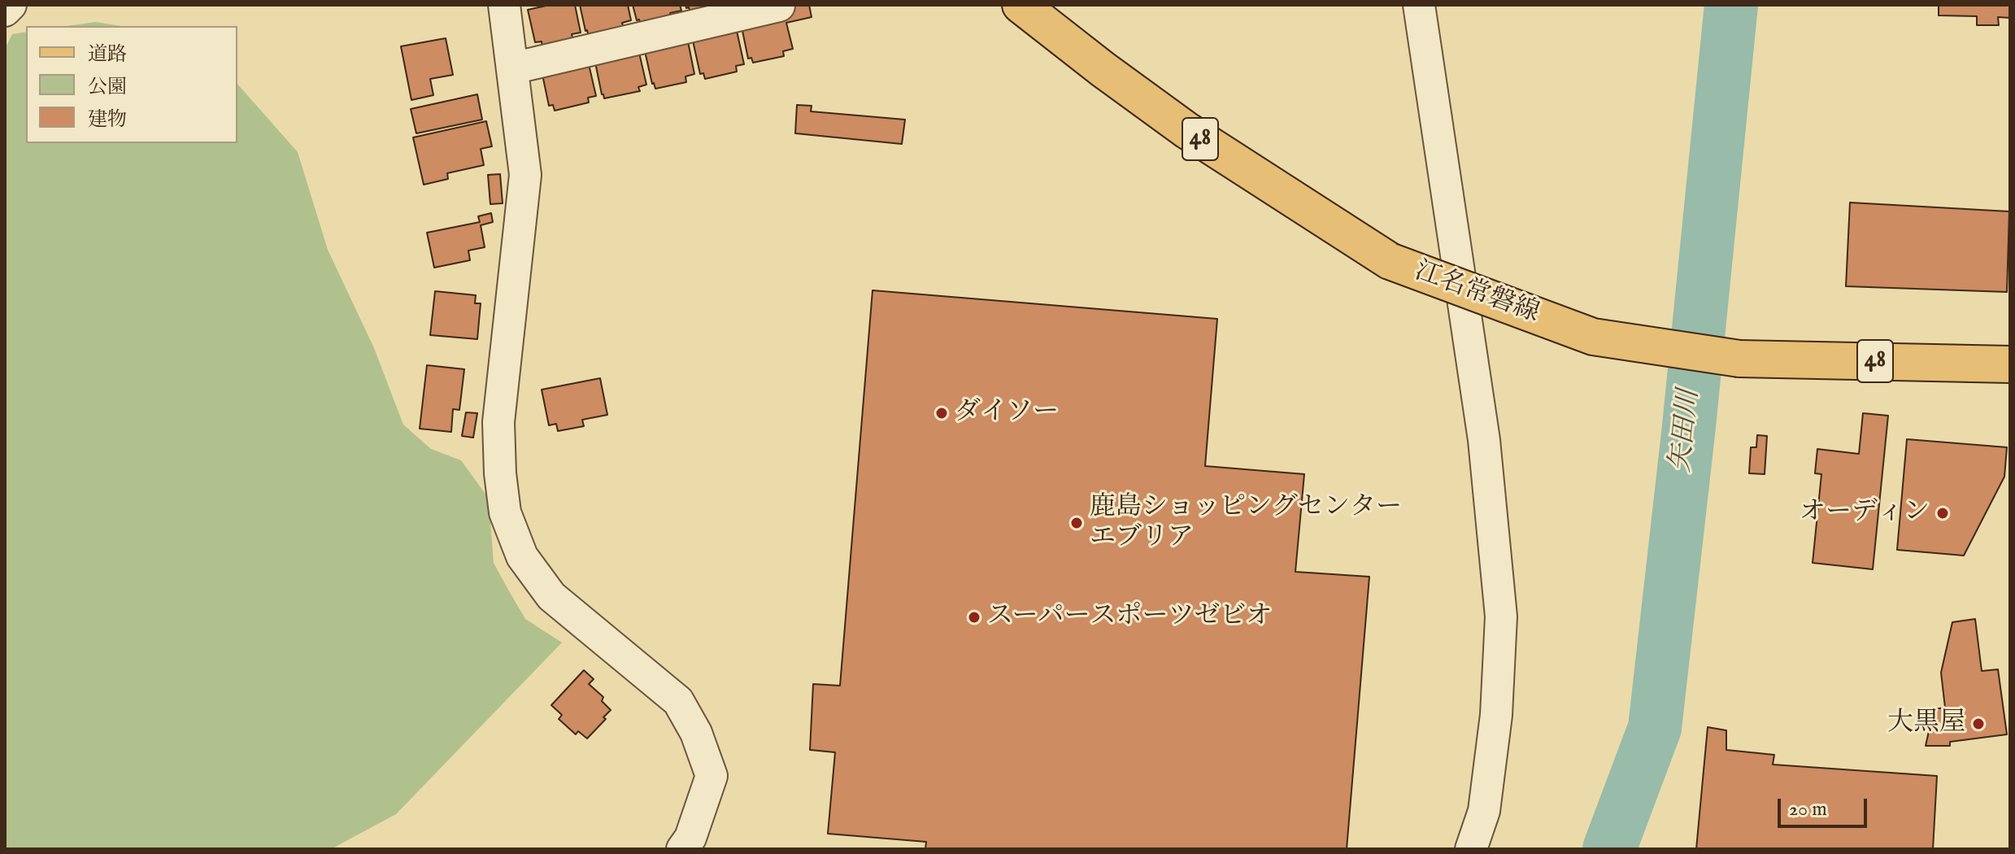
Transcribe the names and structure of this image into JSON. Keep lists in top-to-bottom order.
{
  "streets": {
    "main road": ["48", "江名常磐線"]
  },
  "water": ["矢田川"],
  "places": [
    "ダイソー",
    "オーディン",
    "鹿島ショッピングセンター エブリア",
    "スーパースポーツゼビオ",
    "大黒屋"
  ],
  "legend": ["道路", "公園", "建物"],
  "scale_bar": "20 m"
}
